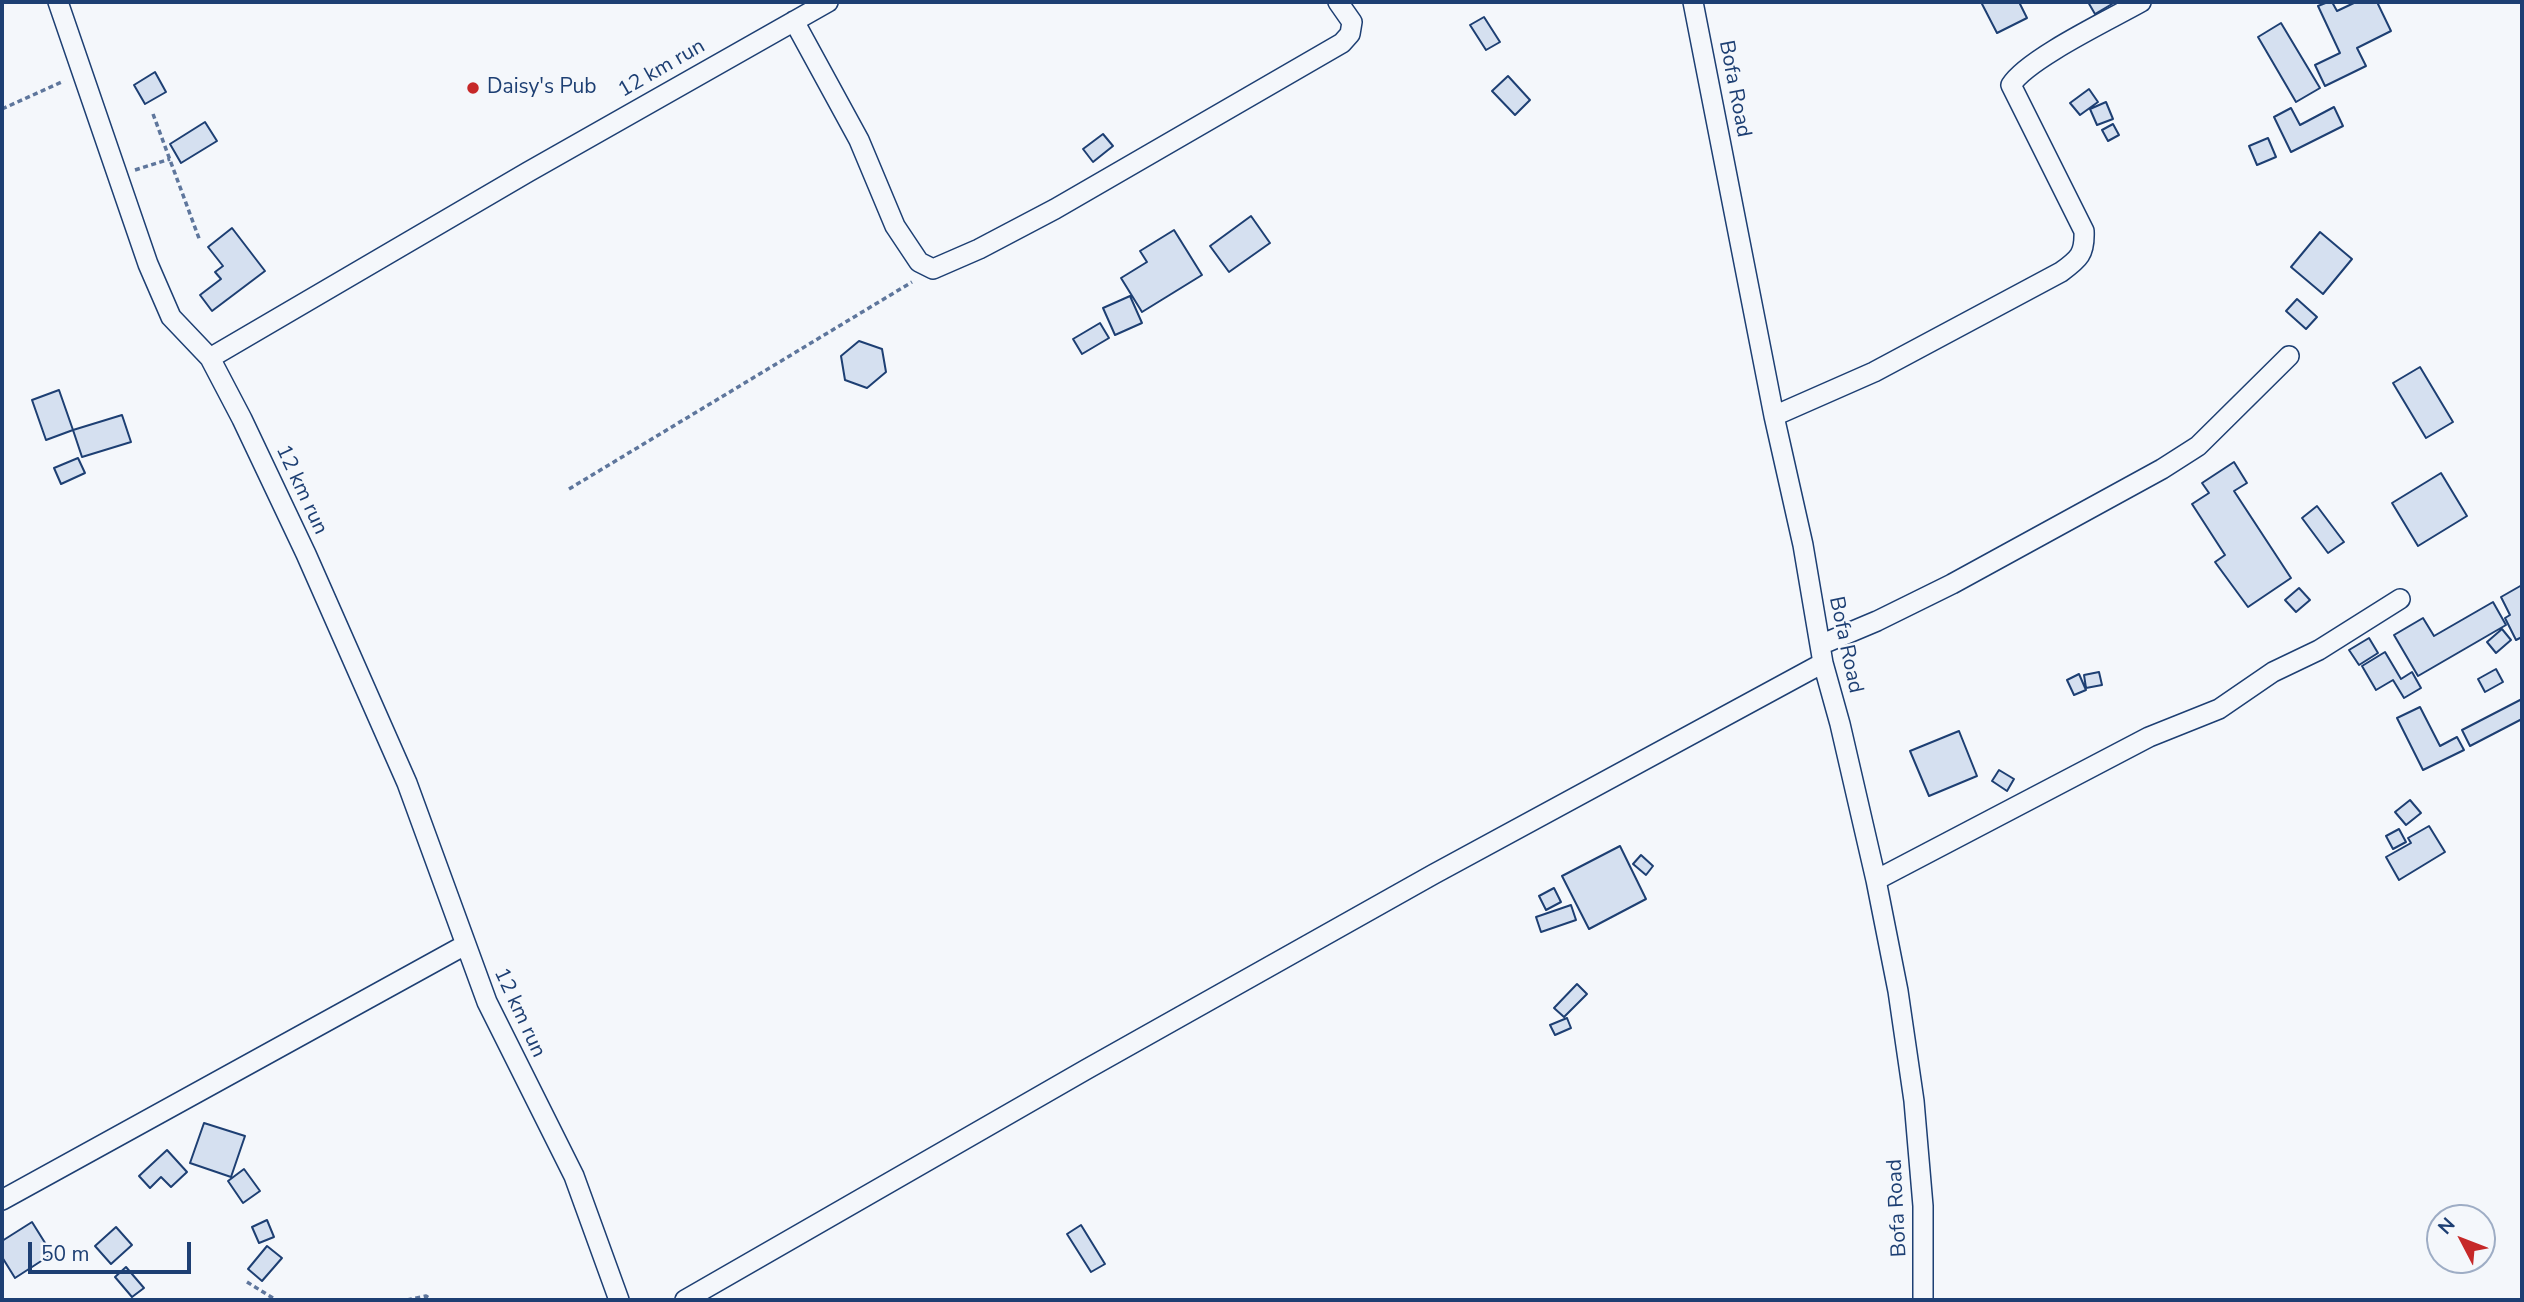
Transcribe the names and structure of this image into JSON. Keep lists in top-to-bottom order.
{
  "streets": {
    "street": ["12 km run", "Bofa Road"]
  },
  "places": ["Daisy's Pub"],
  "scale_bar": "50 m",
  "north": "top left"
}
